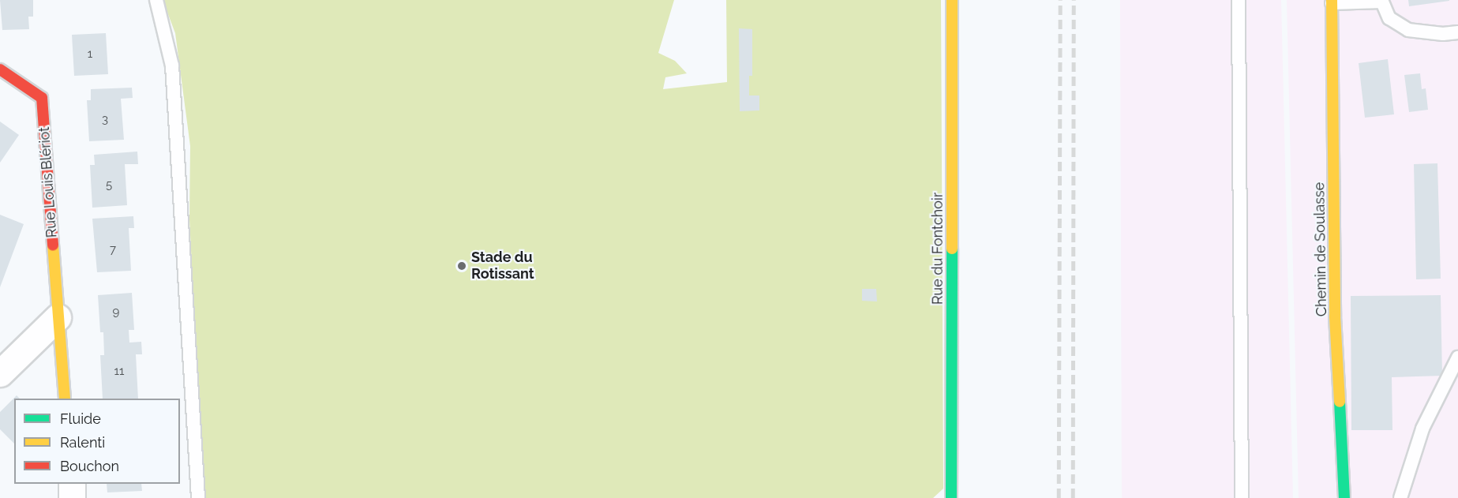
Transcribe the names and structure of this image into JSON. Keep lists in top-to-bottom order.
{
  "streets": {
    "street": ["Rue Louis Blériot", "Rue du Fontchoir", "Chemin de Soulasse"]
  },
  "places": ["Stade du Rotissant"],
  "house_numbers": [
    "1",
    "3",
    "5",
    "7",
    "9",
    "11"
  ],
  "legend": ["Fluide", "Ralenti", "Bouchon"]
}
